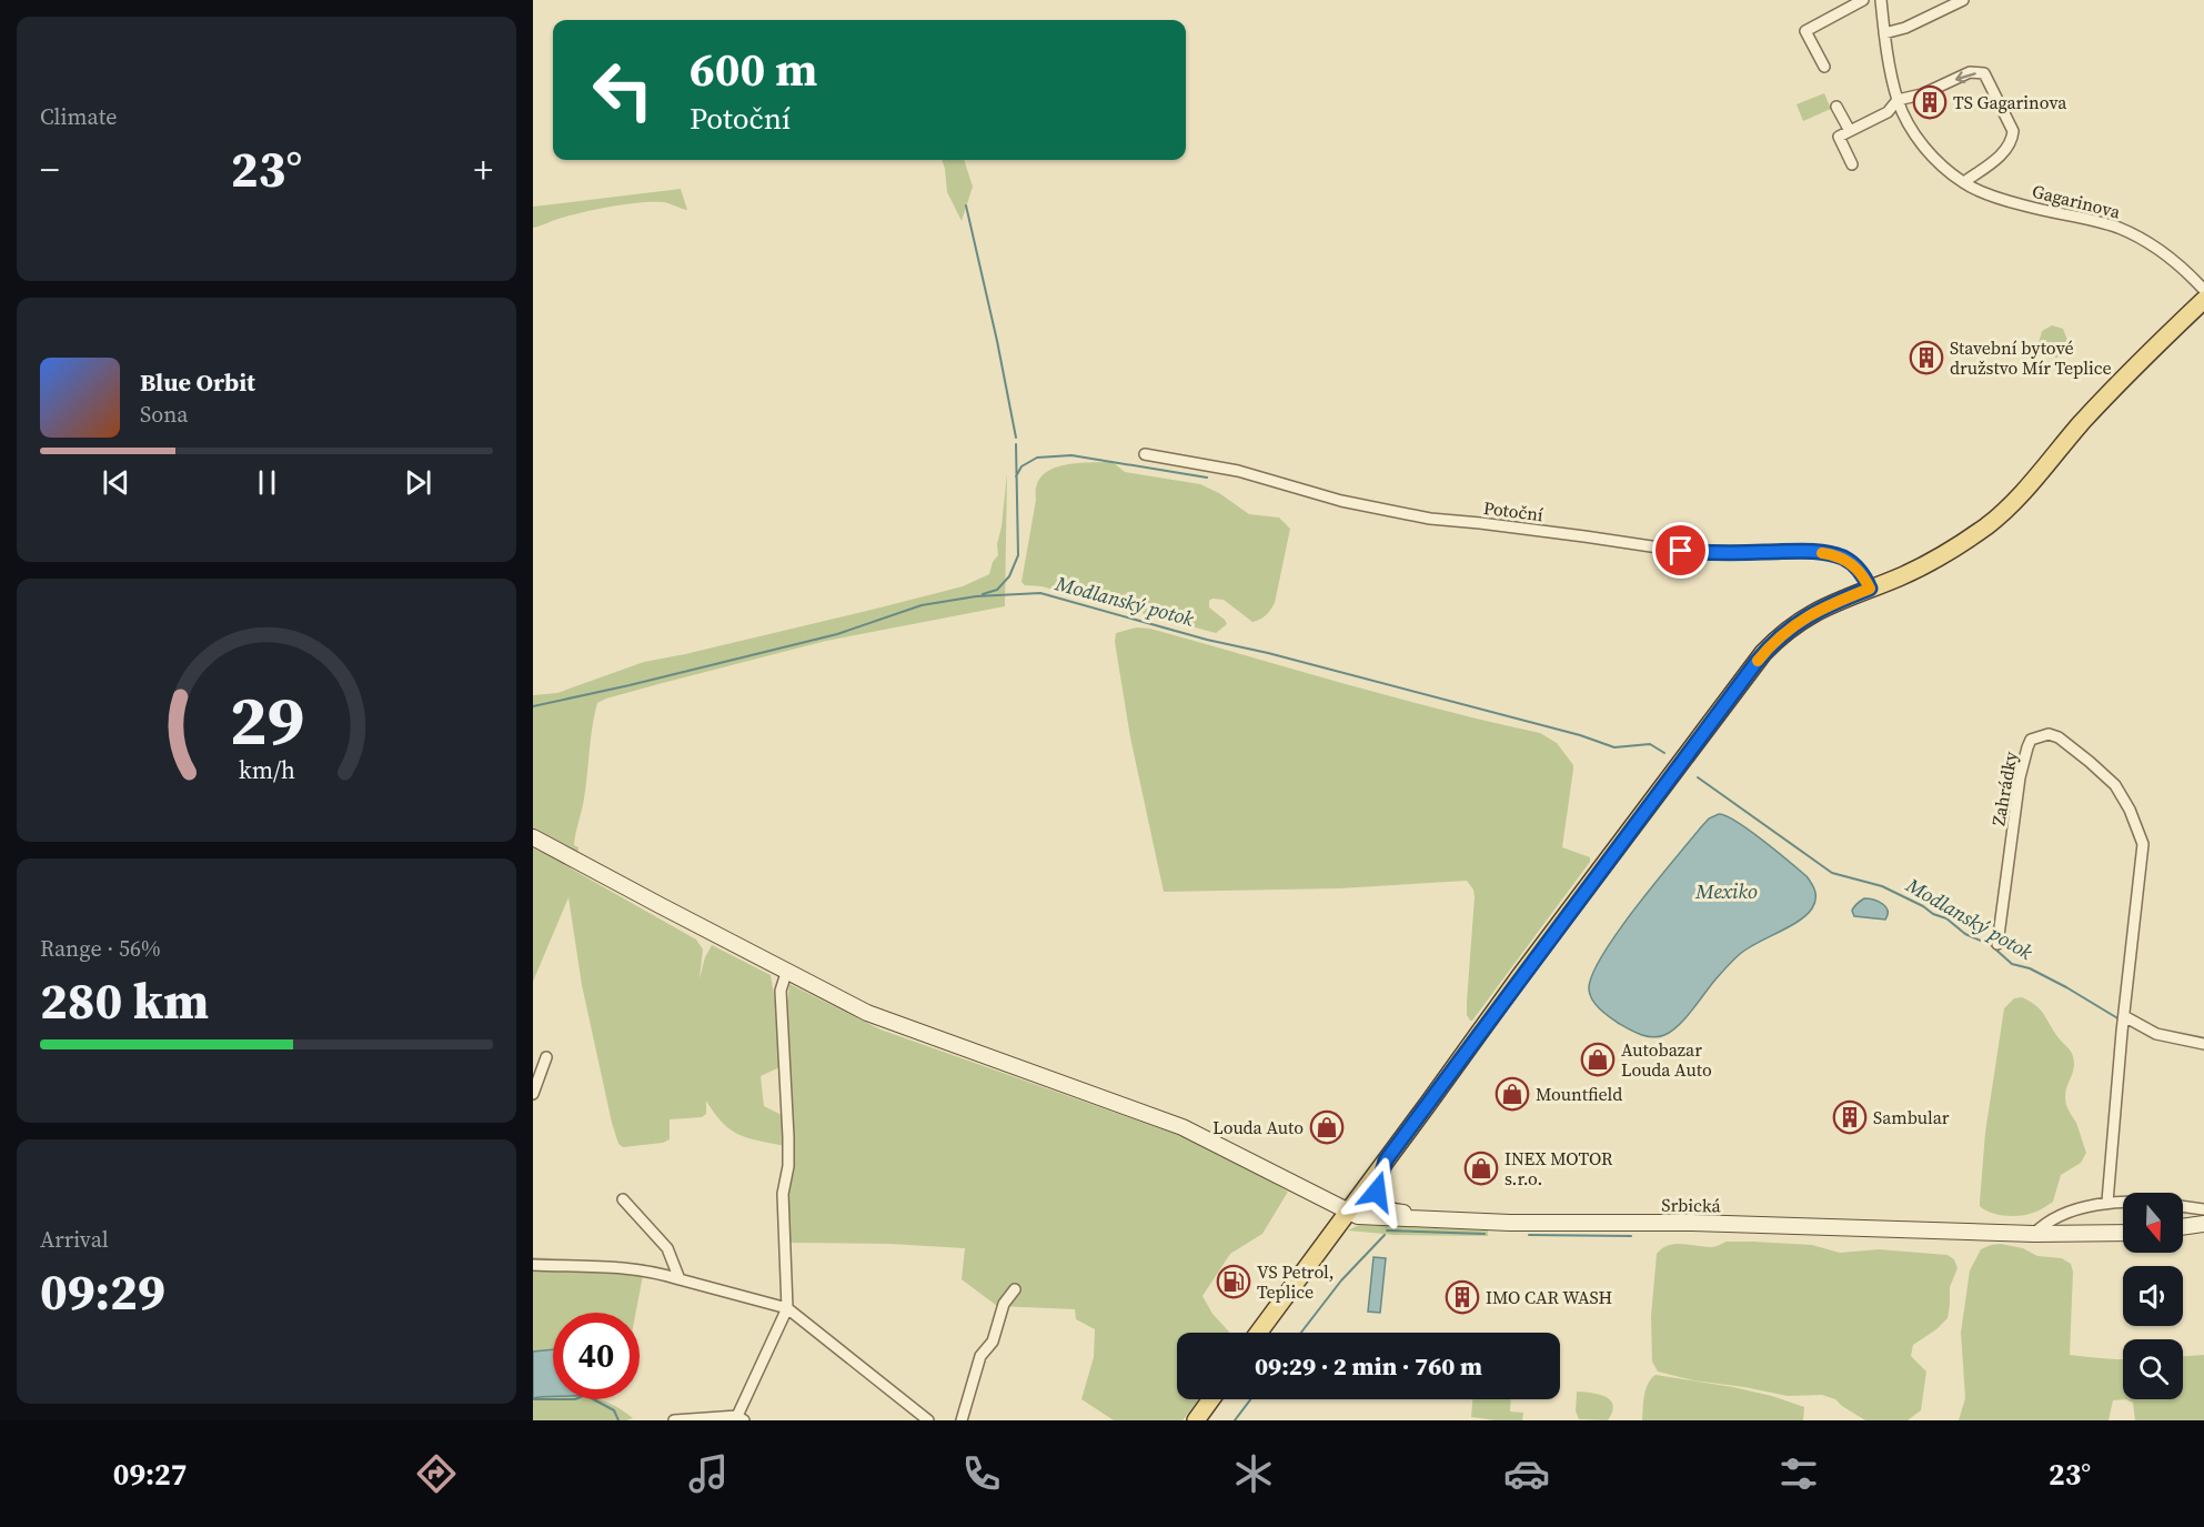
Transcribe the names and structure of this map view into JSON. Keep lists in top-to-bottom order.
{
  "streets": {
    "street": [
      "Gagarinova",
      "Potoční",
      "Zahrádky",
      "Srbická"
    ]
  },
  "water": ["Modlanský potok", "Mexiko"],
  "places": {
    "building": [
      "TS Gagarinova",
      "Stavební bytové družstvo Mír Teplice",
      "Sambular",
      "IMO CAR WASH"
    ],
    "shop": [
      "Autobazar Louda Auto",
      "Mountfield",
      "Louda Auto",
      "INEX MOTOR s.r.o."
    ],
    "fuel station": ["VS Petrol, Teplice"]
  },
  "north": "bottom",
  "page": {
    "tile": [
      "Climate",
      ["Range · 56%", "280 km"],
      ["Arrival", "09:29"]
    ],
    "turn": ["600 m", "Potoční"],
    "heat": ["−", "23°", "+"],
    "song": ["Blue Orbit", "Sona"],
    "limit": "40",
    "trip": "09:29 · 2 min · 760 m",
    "tabs": ["09:27", "23°"],
    "gauge": ["29", "km/h"]
  }
}
